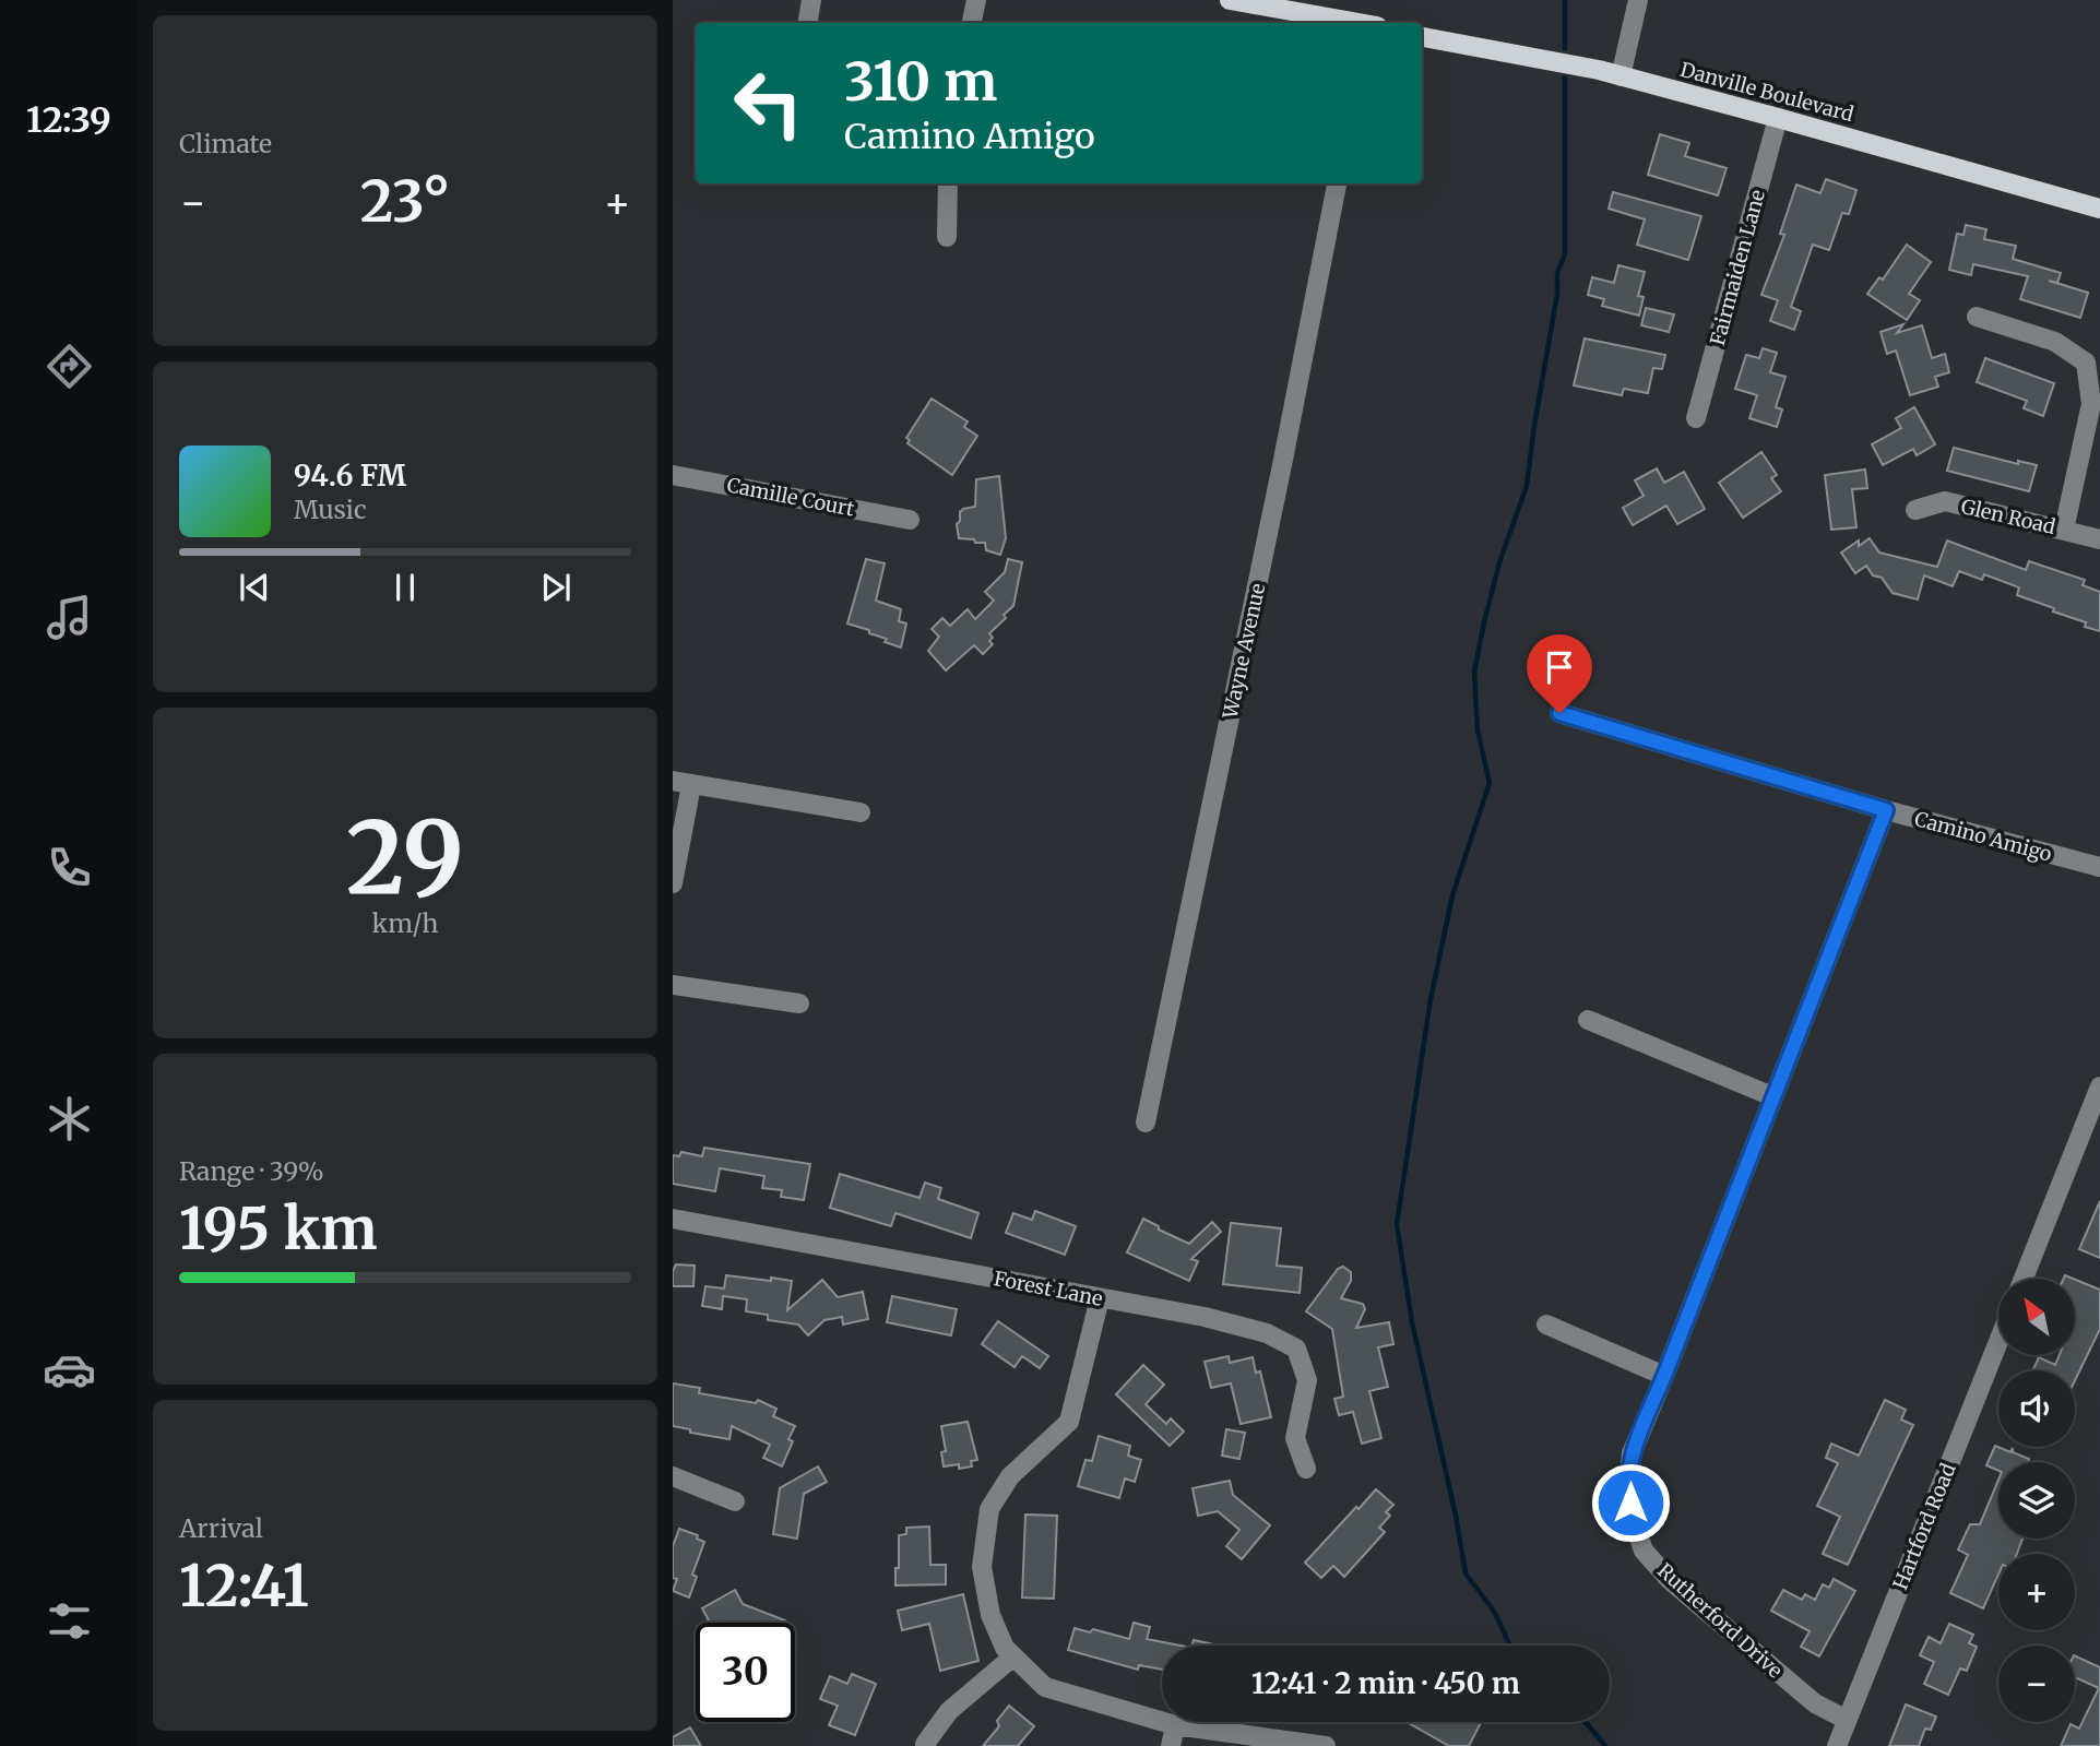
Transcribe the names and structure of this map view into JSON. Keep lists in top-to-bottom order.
{
  "streets": {
    "main road": ["Danville Boulevard"],
    "street": [
      "Fairmaiden Lane",
      "Camille Court",
      "Glen Road",
      "Wayne Avenue",
      "Camino Amigo",
      "Forest Lane",
      "Hartford Road",
      "Rutherford Drive"
    ]
  },
  "crossings": [
    ["Danville Boulevard", "Fairmaiden Lane"],
    ["Camino Amigo", "Rutherford Drive"],
    ["Hartford Road", "Rutherford Drive"]
  ],
  "north": "top left",
  "page": {
    "tabs": "12:39",
    "tile": [
      "Climate",
      ["29", "km/h"],
      ["Range · 39%", "195 km"],
      ["Arrival", "12:41"]
    ],
    "turn": ["310 m", "Camino Amigo"],
    "heat": ["−", "23°", "+"],
    "song": ["94.6 FM", "Music"],
    "map_buttons": ["+", "−"],
    "limit": "30",
    "trip": "12:41 · 2 min · 450 m"
  }
}
